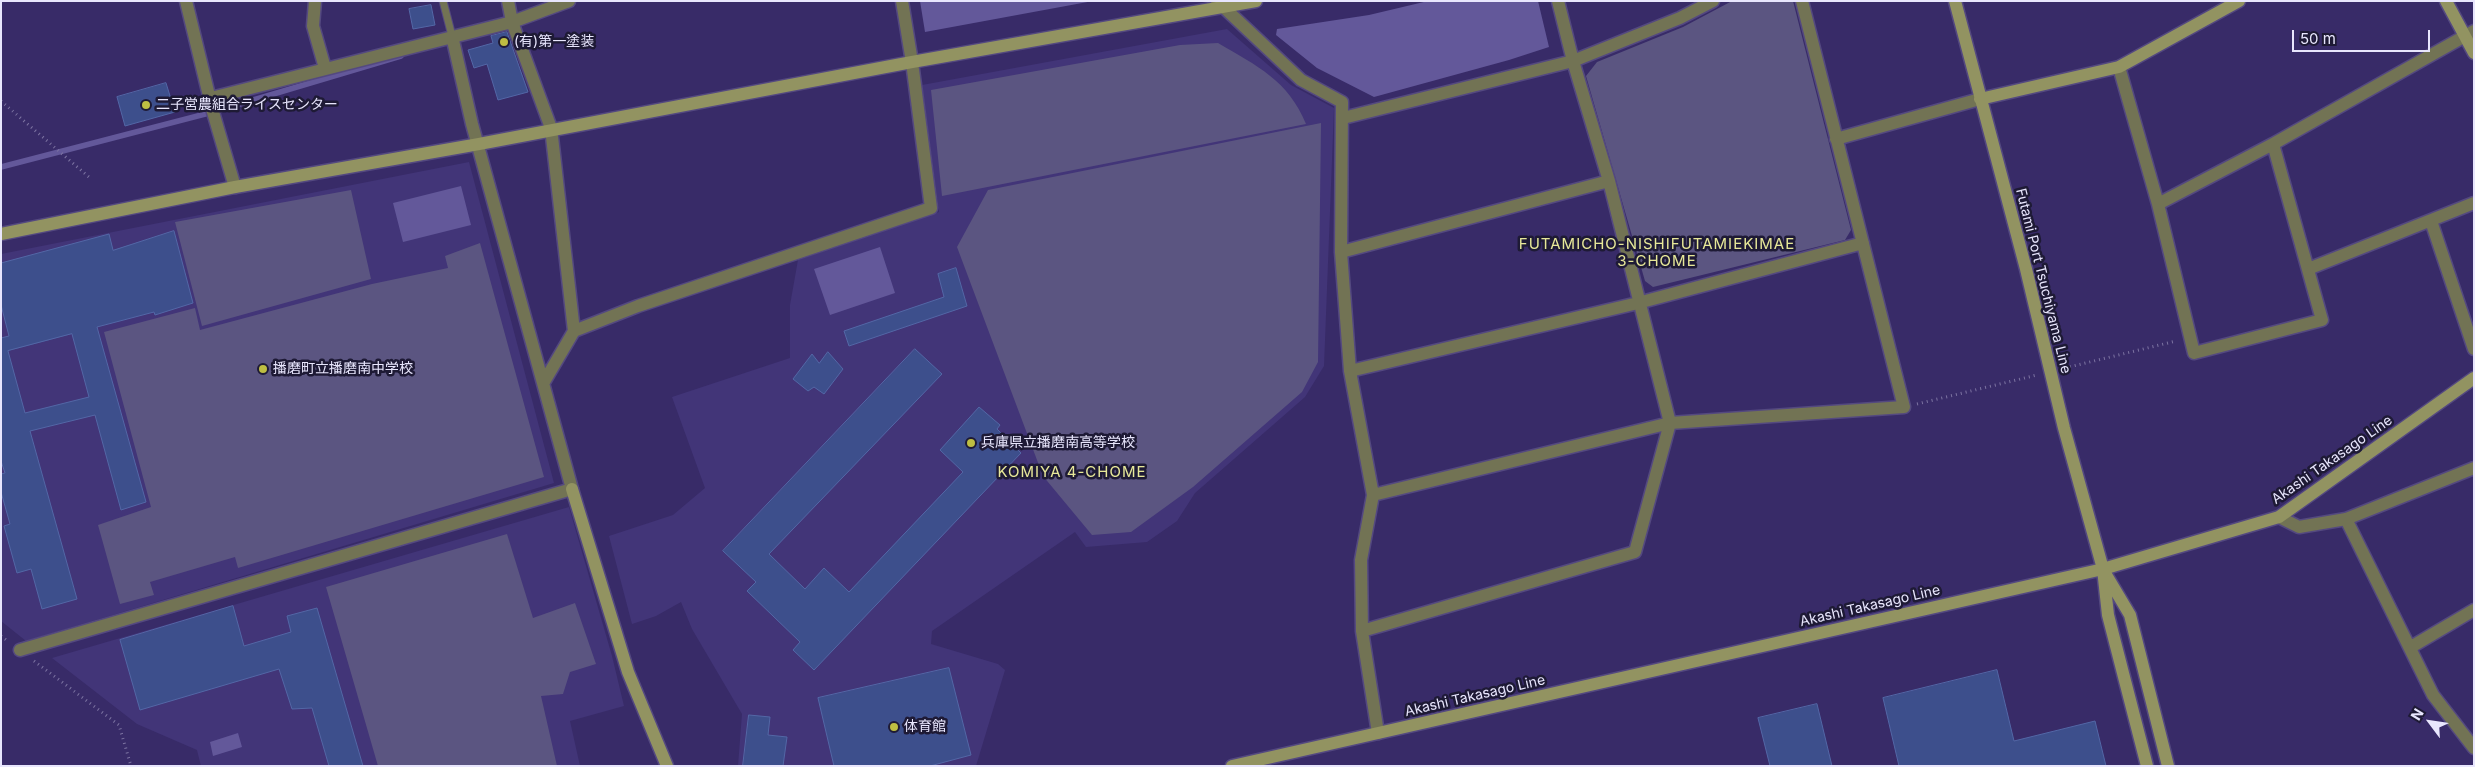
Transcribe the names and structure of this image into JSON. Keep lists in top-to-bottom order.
{
  "streets": {
    "main road": ["Futami Port Tsuchiyama Line", "Akashi Takasago Line"]
  },
  "crossings": [
    ["Futami Port Tsuchiyama Line", "Akashi Takasago Line"]
  ],
  "districts": ["FUTAMICHO-NISHIFUTAMIEKIMAE 3-CHOME", "KOMIYA 4-CHOME"],
  "places": [
    "(有)第一塗装",
    "二子営農組合ライスセンター",
    "播磨町立播磨南中学校",
    "兵庫県立播磨南高等学校",
    "体育館"
  ],
  "scale_bar": "50 m",
  "north": "top left"
}
